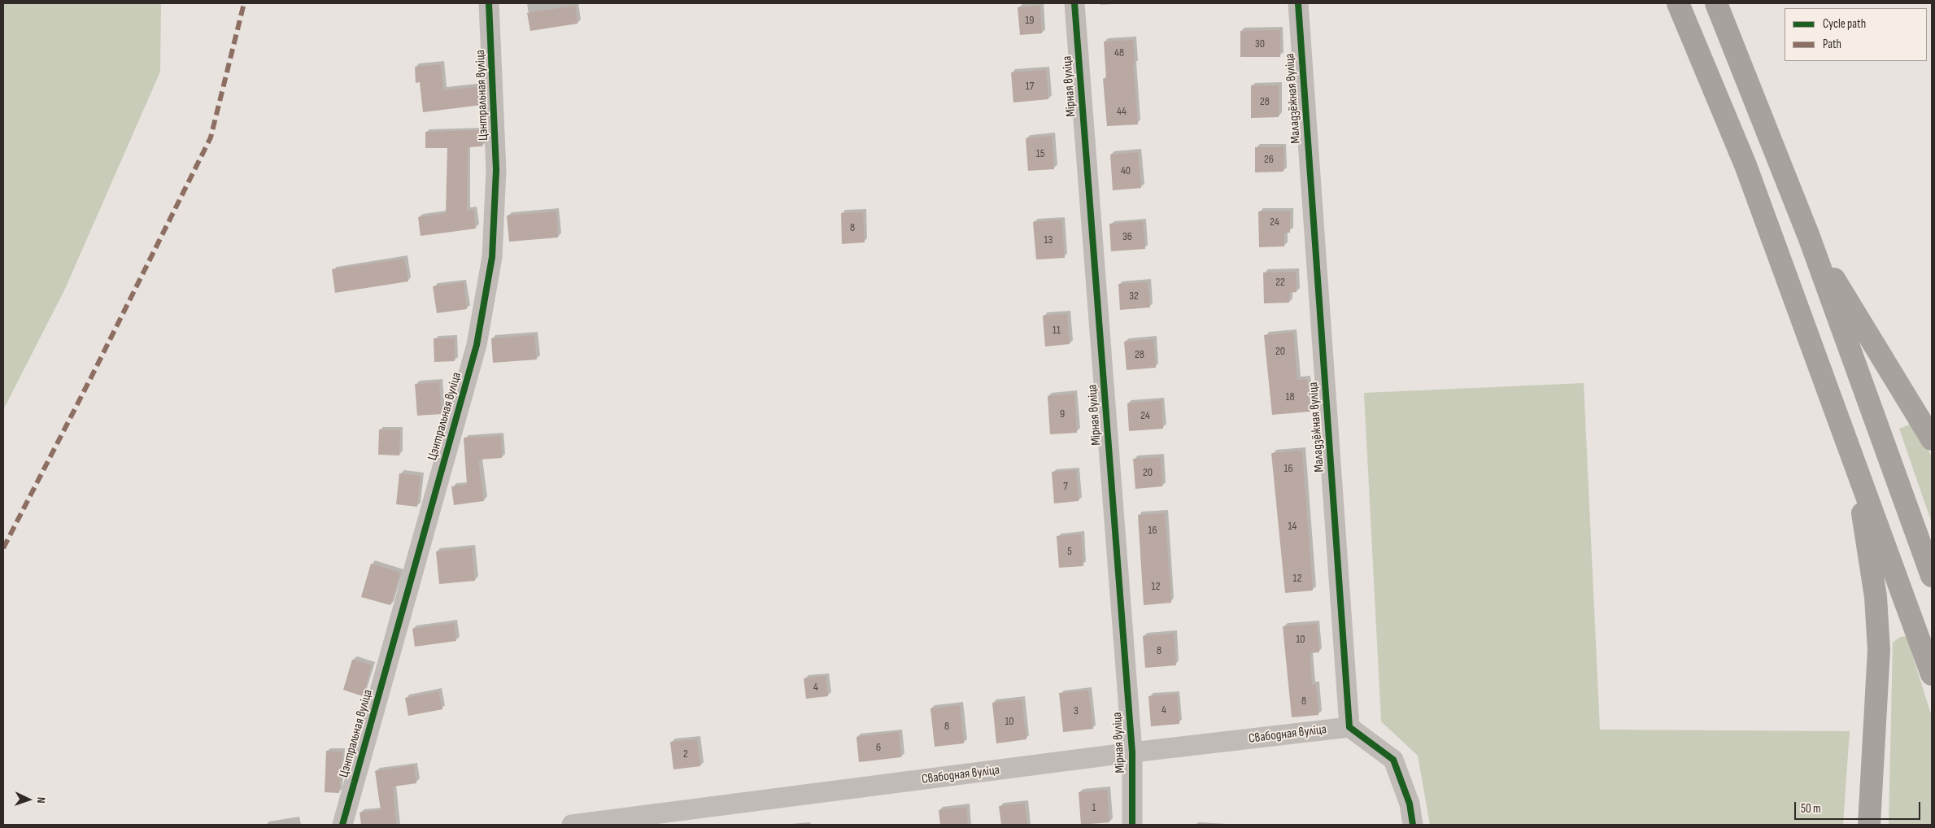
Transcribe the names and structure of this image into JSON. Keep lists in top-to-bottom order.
{
  "streets": {
    "street": [
      "Мірная вуліца",
      "Цэнтральная вуліца",
      "Маладзёжная вуліца",
      "Свабодная вуліца"
    ]
  },
  "crossings": [
    ["Мірная вуліца", "Свабодная вуліца"],
    ["Маладзёжная вуліца", "Свабодная вуліца"]
  ],
  "house_numbers": [
    "19",
    "30",
    "48",
    "17",
    "28",
    "44",
    "15",
    "26",
    "40",
    "24",
    "8",
    "36",
    "13",
    "22",
    "32",
    "11",
    "20",
    "28",
    "18",
    "9",
    "24",
    "16",
    "20",
    "7",
    "14",
    "16",
    "5",
    "12",
    "12",
    "10",
    "8",
    "4",
    "8",
    "4",
    "3",
    "10",
    "8",
    "6",
    "2",
    "1"
  ],
  "legend": ["Cycle path", "Path"],
  "scale_bar": "50 m",
  "north": "right"
}
